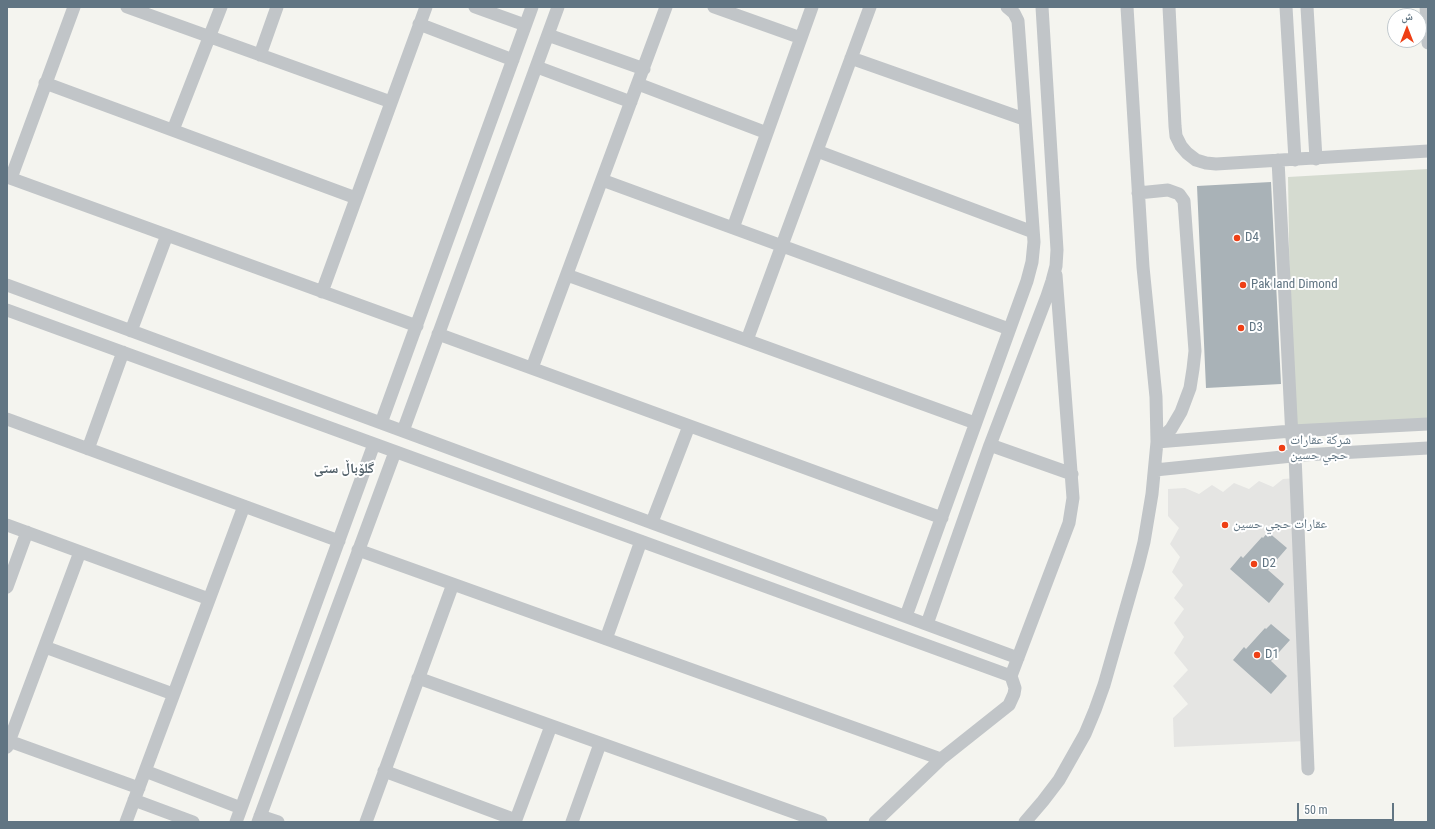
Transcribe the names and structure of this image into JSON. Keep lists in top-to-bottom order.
{
  "districts": ["گلۆباڵ ستی"],
  "places": [
    "D4",
    "Pak land Dimond",
    "D3",
    "شرکة عقارات حجي حسين",
    "عقارات حجي حسين",
    "D2",
    "D1"
  ],
  "scale_bar": "50 m",
  "north": "top"
}
